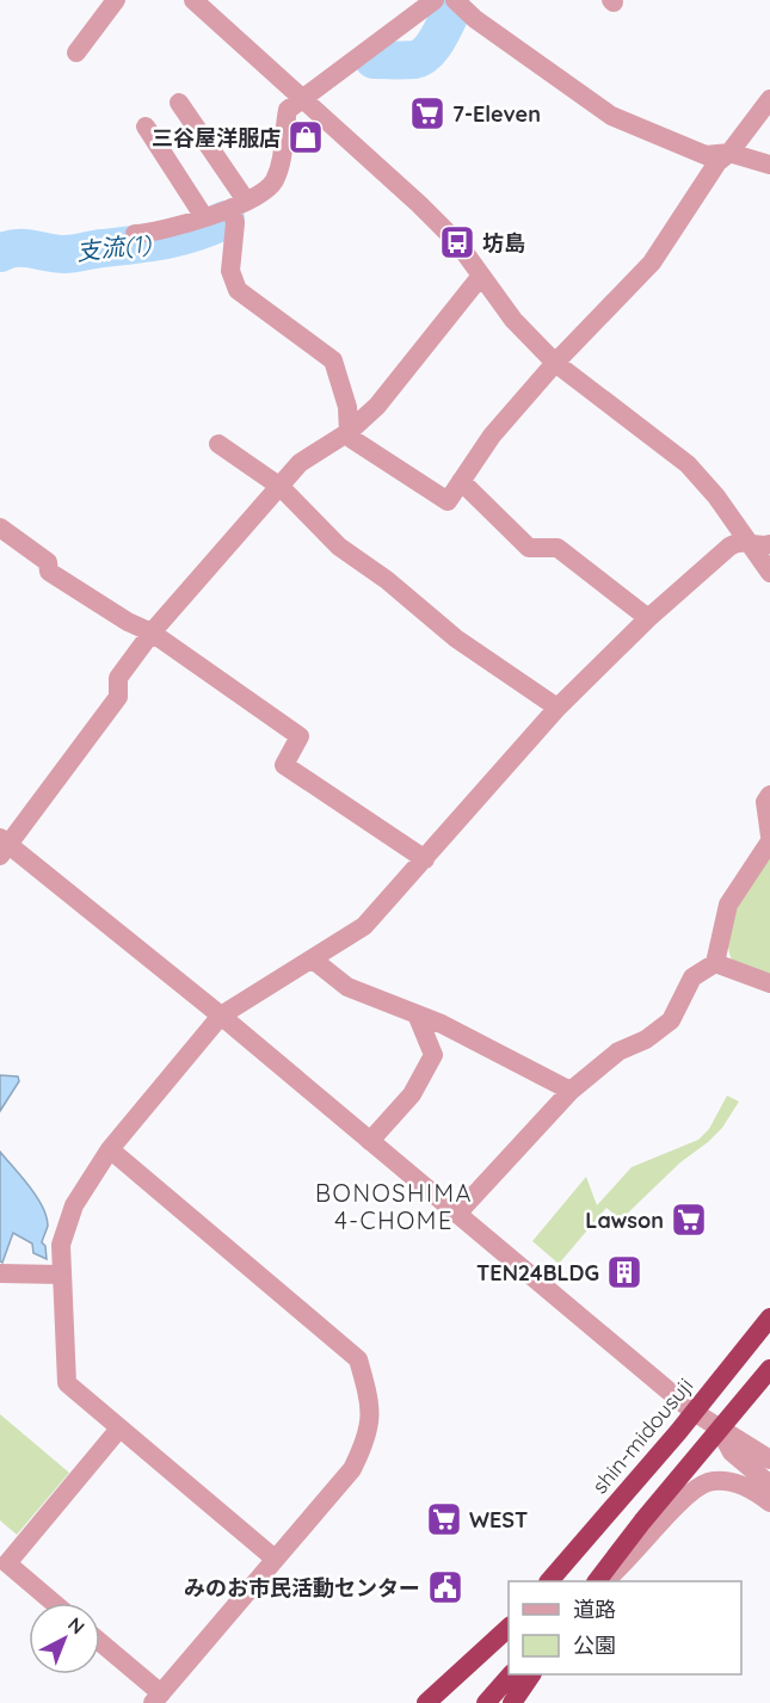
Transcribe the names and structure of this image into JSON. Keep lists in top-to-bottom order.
{
  "streets": {
    "highway": ["shin-midousuji"]
  },
  "districts": ["BONOSHIMA 4-CHOME"],
  "water": ["支流(1)"],
  "places": {
    "supermarket": ["7-Eleven", "Lawson", "WEST"],
    "shop": ["三谷屋洋服店"],
    "bus stop": ["坊島"],
    "building": ["TEN24BLDG"],
    "public building": ["みのお市民活動センター"]
  },
  "legend": ["道路", "公園"],
  "north": "top right"
}
